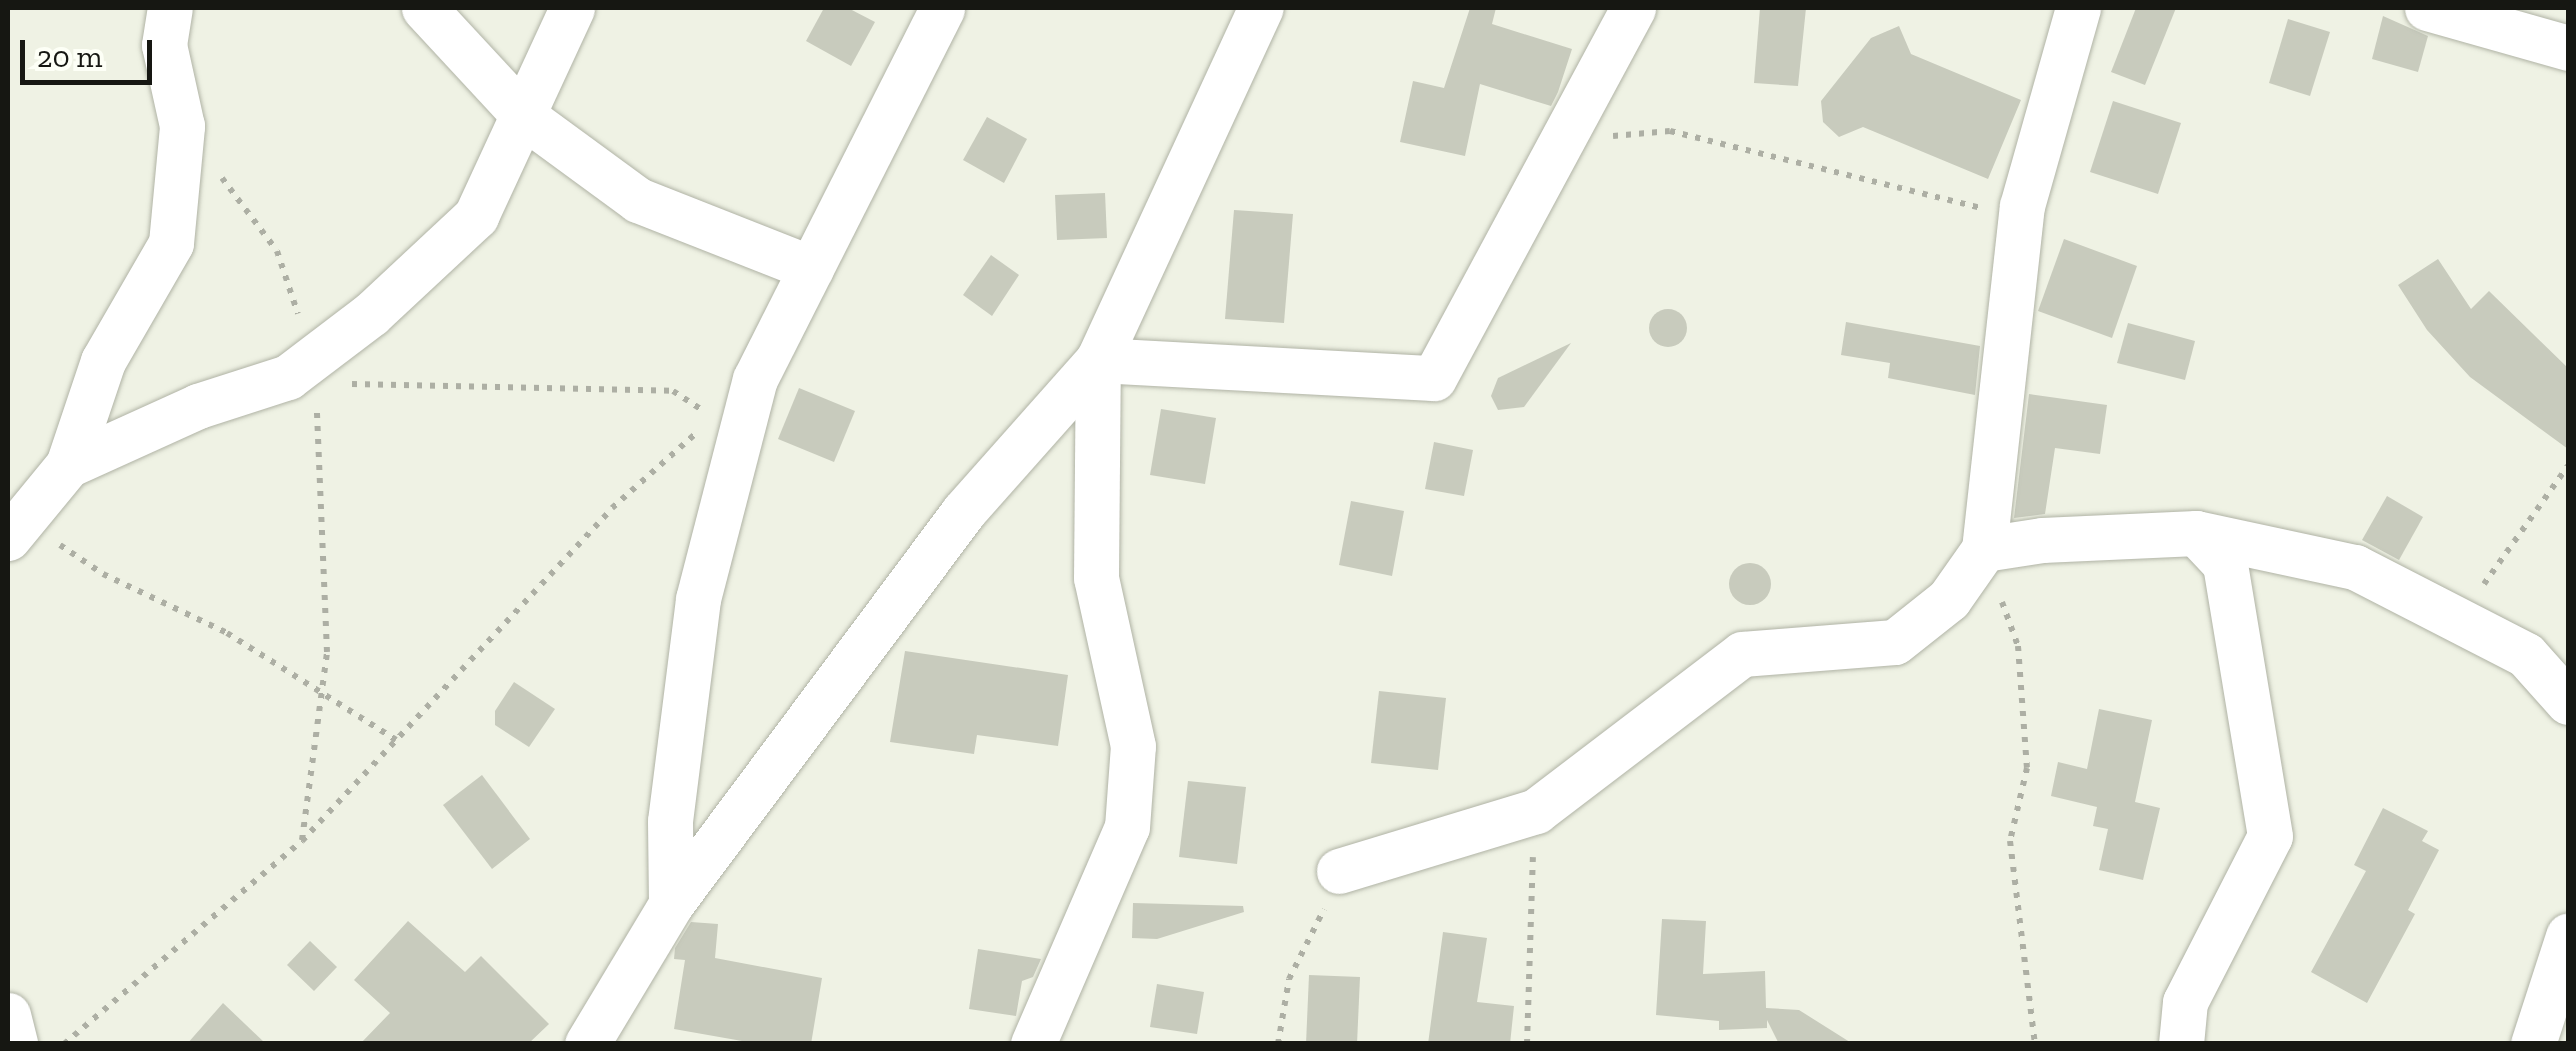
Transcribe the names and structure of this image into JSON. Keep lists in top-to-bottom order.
{
  "scale_bar": "20 m"
}
